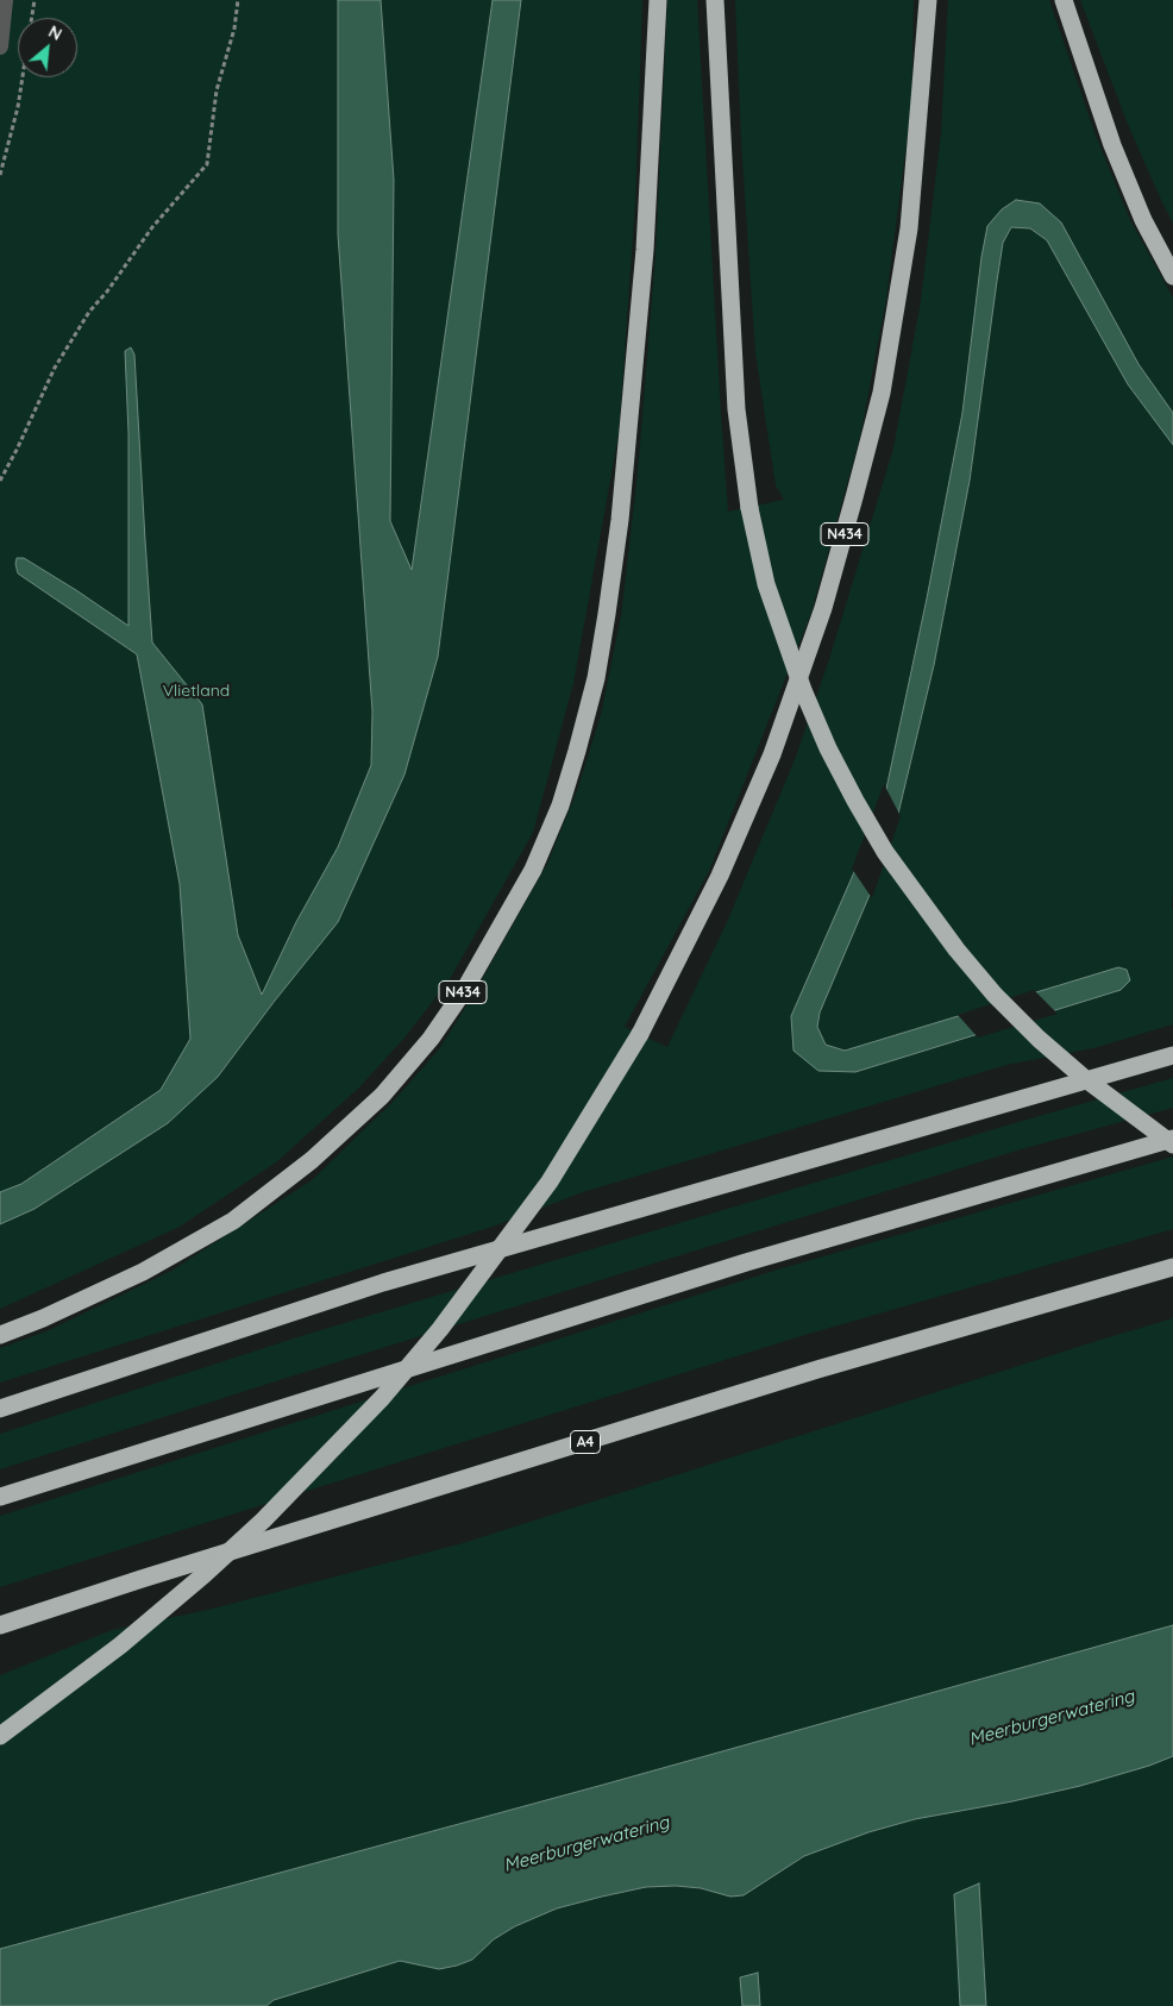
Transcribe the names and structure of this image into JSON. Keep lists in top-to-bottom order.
{
  "streets": {
    "highway": ["N434", "A4"]
  },
  "water": ["Meerburgerwatering"],
  "parks": ["Vlietland"],
  "north": "top right"
}
